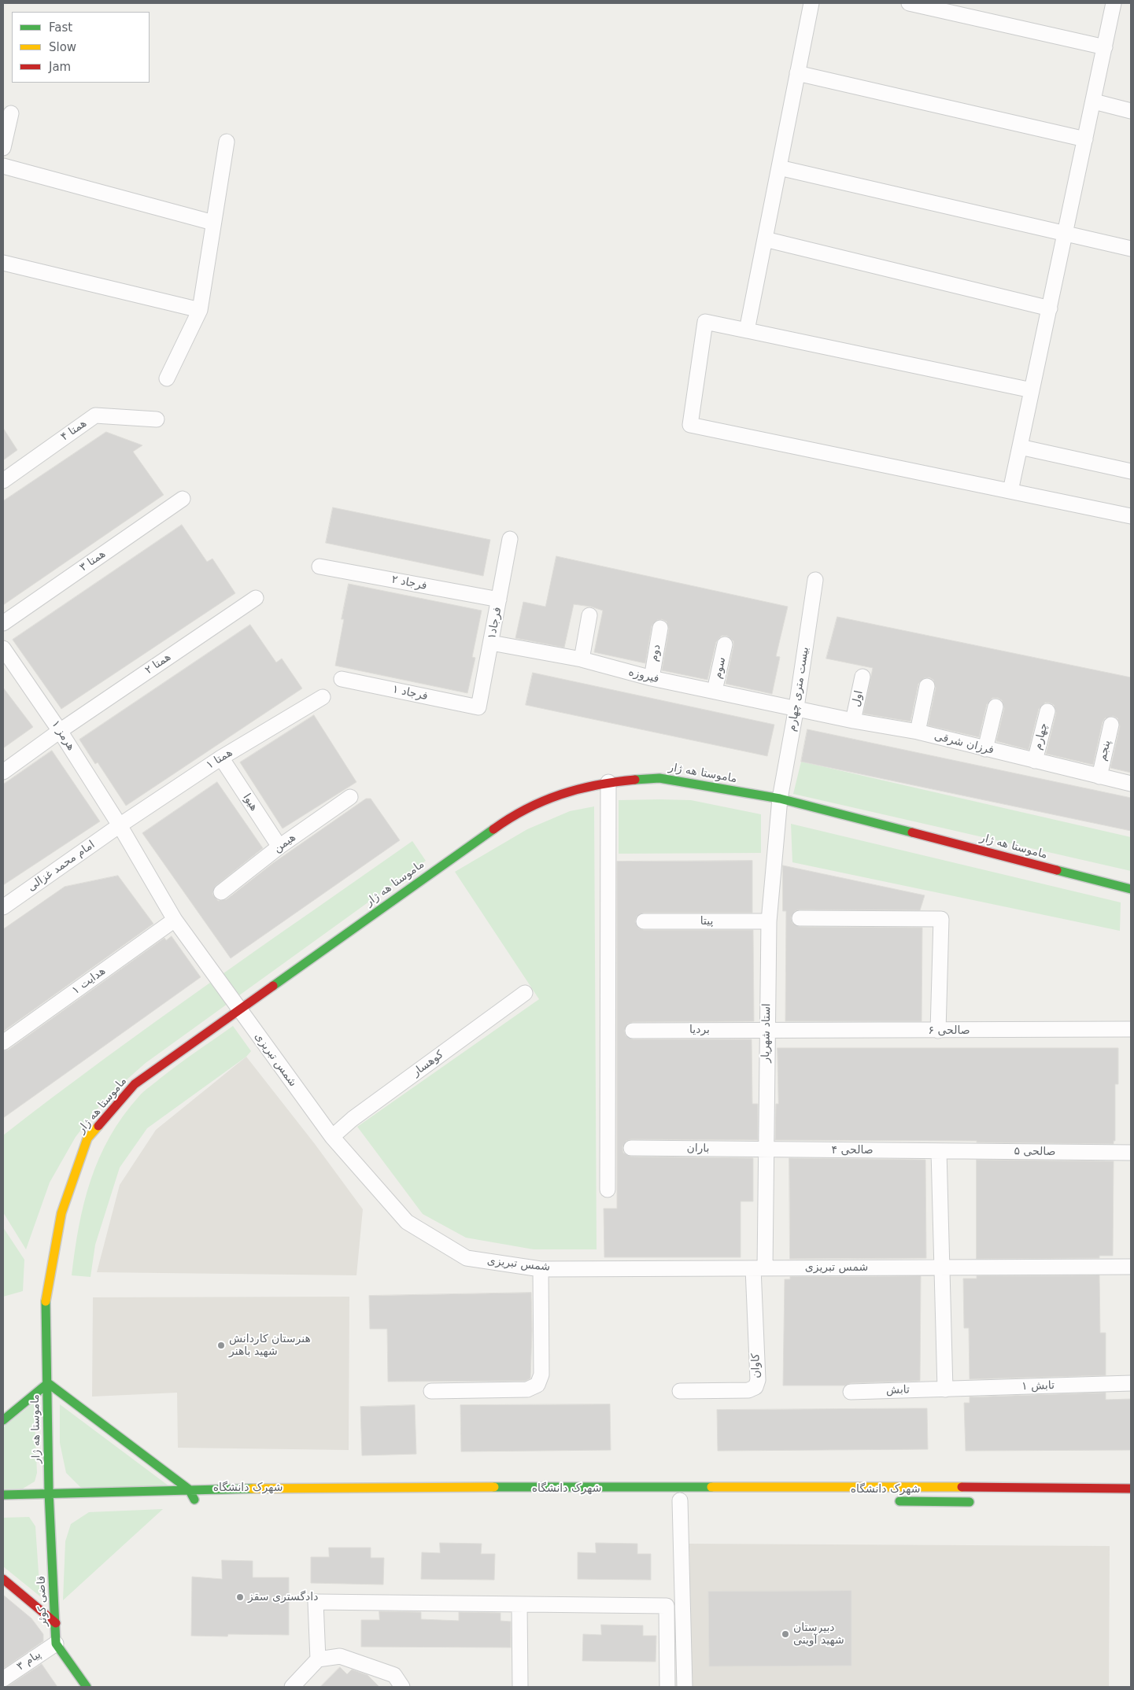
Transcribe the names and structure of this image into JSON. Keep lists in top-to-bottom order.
{
  "streets": {
    "main road": ["ماموستا هه ژار", "شهرک دانشگاه", "قاضی کوثر"],
    "street": [
      "همتا ۴",
      "همتا ۳",
      "فرجاد ۲",
      "فرجاد۱",
      "دوم",
      "همتا ۲",
      "سوم",
      "فیروزه",
      "بیست متری چهارم",
      "فرجاد ۱",
      "اول",
      "هرمز ۱",
      "چهارم",
      "فرزان شرقی",
      "پنجم",
      "همتا ۱",
      "هیوا",
      "هیمن",
      "امام محمد غزالی",
      "پیتا",
      "هدایت ۱",
      "بردیا",
      "صالحی ۶",
      "استاد شهریار",
      "شمس تبریزی",
      "کوهسار",
      "باران",
      "صالحی ۴",
      "صالحی ۵",
      "کاوان",
      "تابش ۱",
      "تابش",
      "پیام ۳"
    ]
  },
  "crossings": [
    ["فرجاد ۲", "فرجاد۱"],
    ["فرجاد۱", "فیروزه"],
    ["فرجاد۱", "فرجاد ۱"],
    ["دوم", "فیروزه"],
    ["همتا ۲", "هرمز ۱"],
    ["سوم", "فیروزه"],
    ["فیروزه", "بیست متری چهارم"],
    ["فیروزه", "فرزان شرقی"],
    ["بیست متری چهارم", "فرزان شرقی"],
    ["بیست متری چهارم", "ماموستا هه ژار"],
    ["بیست متری چهارم", "استاد شهریار"],
    ["اول", "فرزان شرقی"],
    ["هرمز ۱", "همتا ۱"],
    ["هرمز ۱", "امام محمد غزالی"],
    ["هرمز ۱", "شمس تبریزی"],
    ["چهارم", "فرزان شرقی"],
    ["فرزان شرقی", "پنجم"],
    ["همتا ۱", "هیوا"],
    ["همتا ۱", "امام محمد غزالی"],
    ["همتا ۱", "شمس تبریزی"],
    ["ماموستا هه ژار", "استاد شهریار"],
    ["ماموستا هه ژار", "شمس تبریزی"],
    ["ماموستا هه ژار", "قاضی کوثر"],
    ["هیوا", "هیمن"],
    ["امام محمد غزالی", "شمس تبریزی"],
    ["پیتا", "استاد شهریار"],
    ["هدایت ۱", "شمس تبریزی"],
    ["بردیا", "صالحی ۶"],
    ["بردیا", "استاد شهریار"],
    ["صالحی ۶", "استاد شهریار"],
    ["استاد شهریار", "شمس تبریزی"],
    ["استاد شهریار", "باران"],
    ["استاد شهریار", "صالحی ۴"],
    ["استاد شهریار", "کاوان"],
    ["شمس تبریزی", "کوهسار"],
    ["شمس تبریزی", "کاوان"],
    ["باران", "صالحی ۴"],
    ["صالحی ۴", "صالحی ۵"],
    ["تابش ۱", "تابش"],
    ["قاضی کوثر", "پیام ۳"]
  ],
  "places": ["هنرستان کاردانش شهید باهنر", "دادگستری سقز", "دبیرستان شهید آوینی"],
  "legend": ["Fast", "Slow", "Jam"]
}
